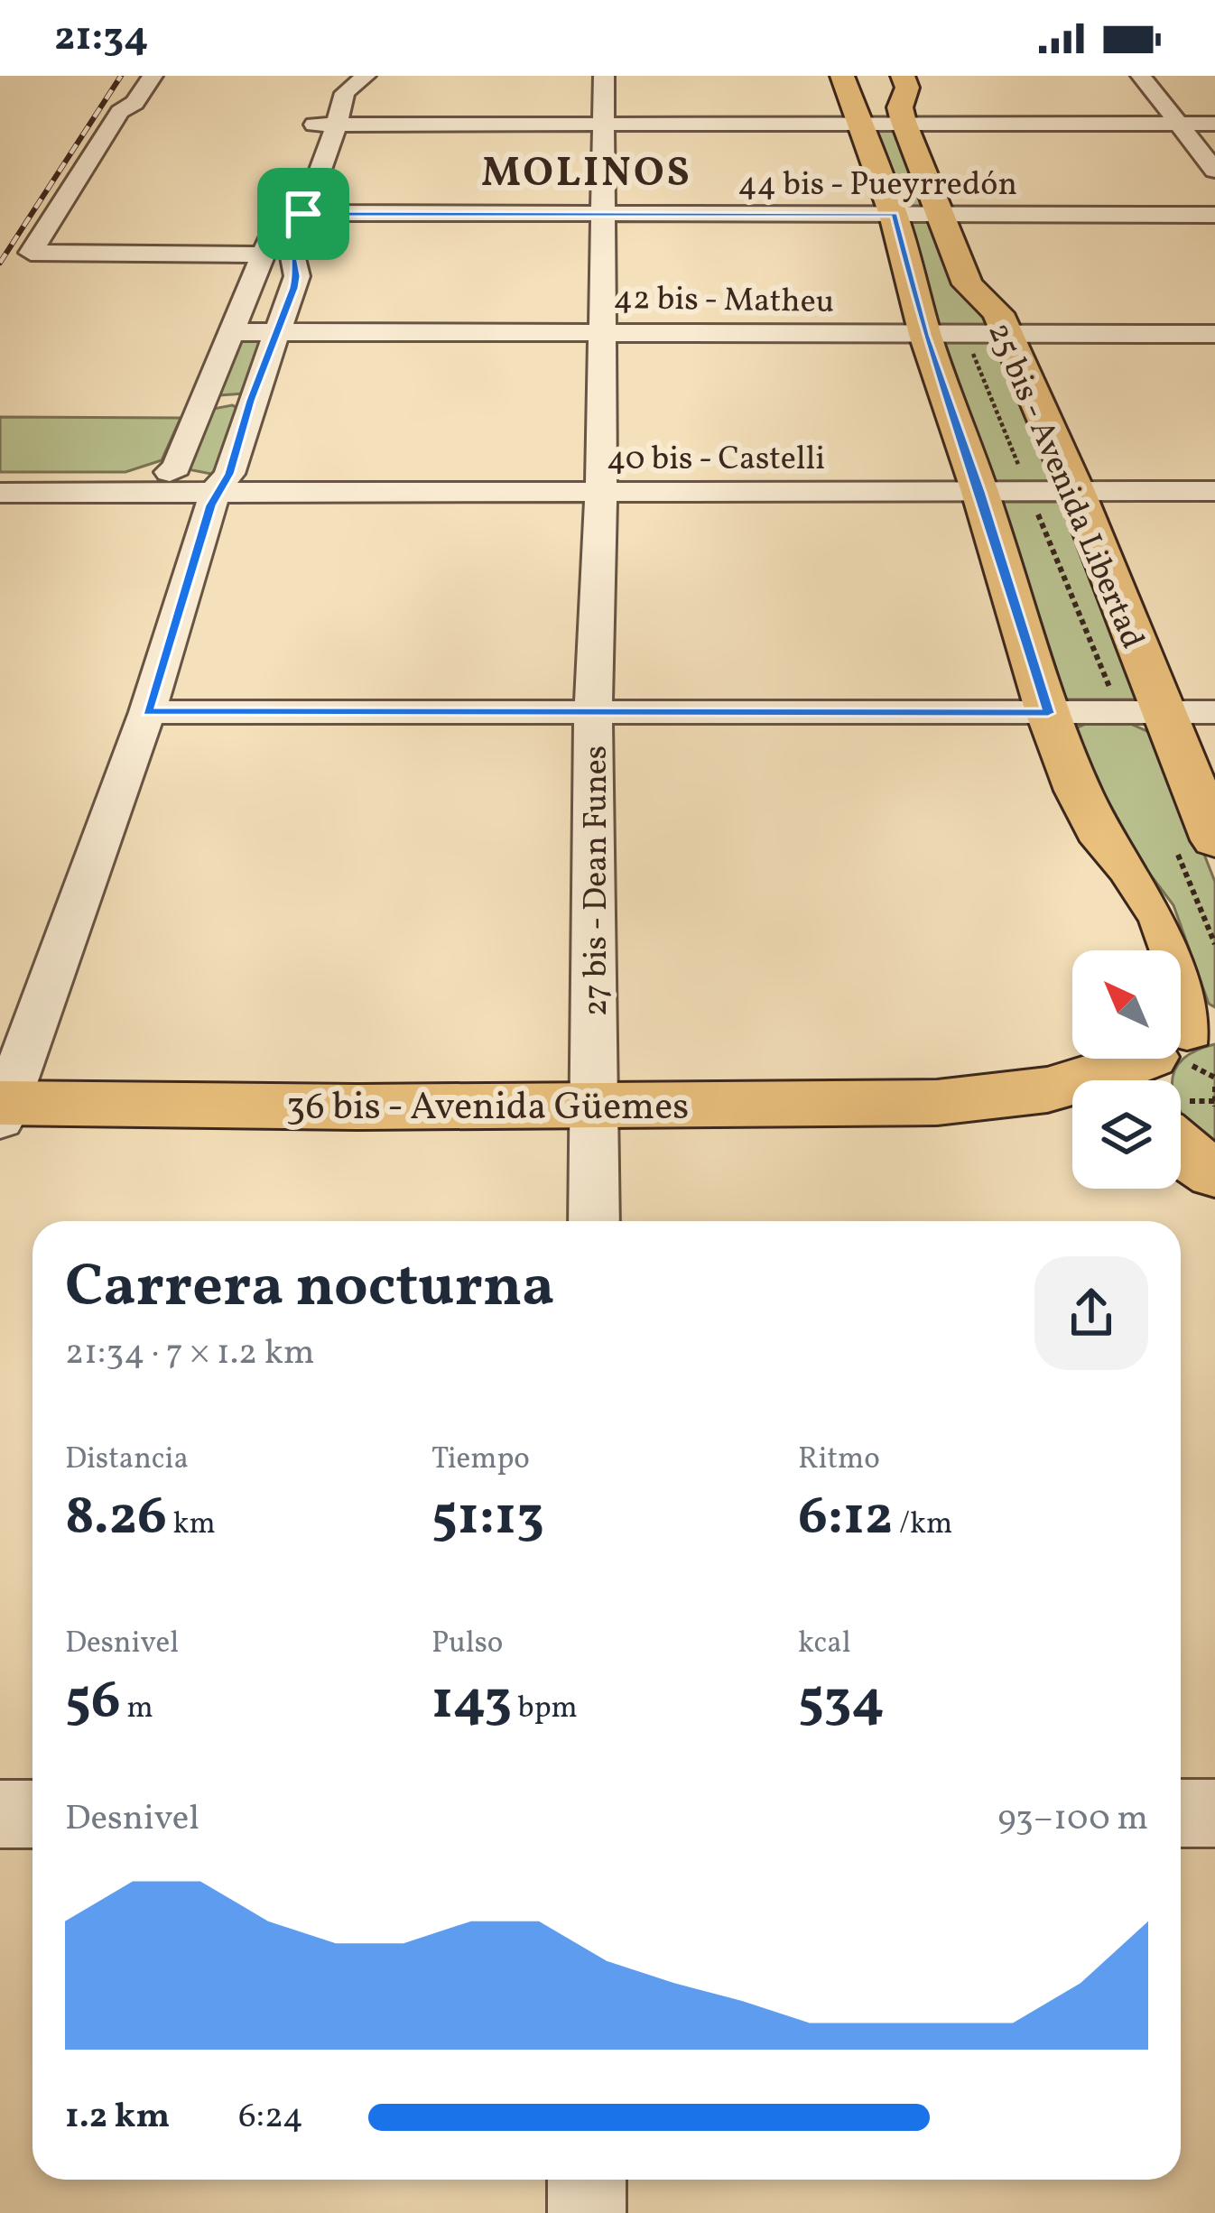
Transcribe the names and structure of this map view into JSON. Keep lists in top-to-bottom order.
{
  "streets": {
    "main road": ["25 bis - Avenida Libertad", "36 bis - Avenida Güemes"],
    "street": [
      "44 bis - Pueyrredón",
      "42 bis - Matheu",
      "40 bis - Castelli",
      "27 bis - Dean Funes"
    ]
  },
  "crossings": [
    ["44 bis - Pueyrredón", "25 bis - Avenida Libertad"],
    ["44 bis - Pueyrredón", "27 bis - Dean Funes"],
    ["42 bis - Matheu", "25 bis - Avenida Libertad"],
    ["42 bis - Matheu", "27 bis - Dean Funes"],
    ["40 bis - Castelli", "25 bis - Avenida Libertad"],
    ["40 bis - Castelli", "27 bis - Dean Funes"],
    ["27 bis - Dean Funes", "36 bis - Avenida Güemes"]
  ],
  "districts": ["MOLINOS"],
  "north": "top left",
  "page": {
    "status": "21:34",
    "heading": ["Carrera nocturna", "21:34 · 7 × 1.2 km"],
    "stats": [
      ["Distancia", "8.26 km"],
      ["Tiempo", "51:13"],
      ["Ritmo", "6:12 /km"],
      ["Desnivel", "56 m"],
      ["Pulso", "143 bpm"],
      ["kcal", "534"]
    ],
    "chart": ["Desnivel", "93–100 m"],
    "list": [
      {
        "name": "1.2 km",
        "note": "6:24"
      }
    ]
  }
}
